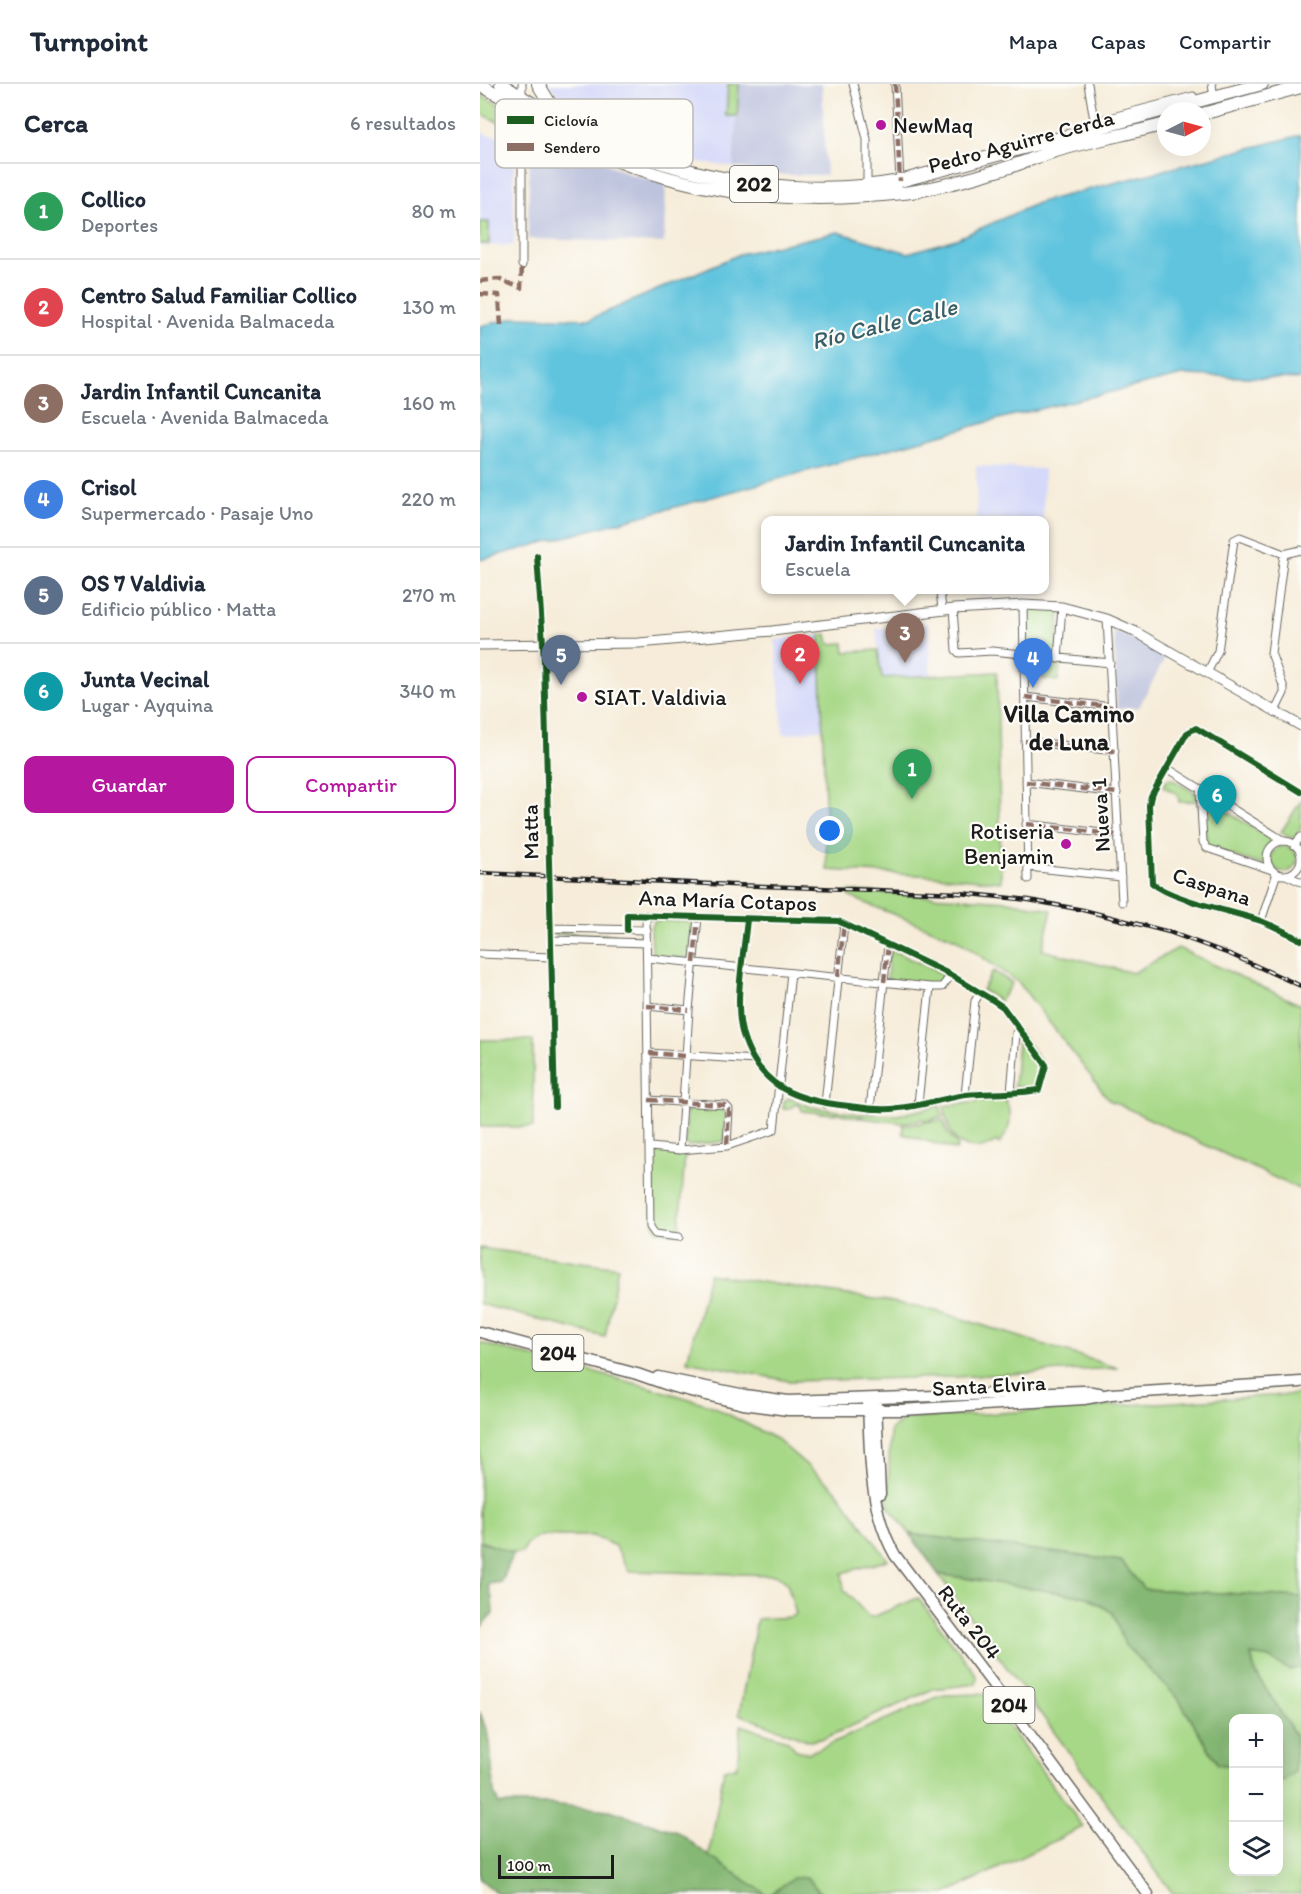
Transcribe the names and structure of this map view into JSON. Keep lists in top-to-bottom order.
{
  "streets": {
    "highway": ["Pedro Aguirre Cerda", "202"],
    "main road": ["204", "Santa Elvira", "Ruta 204"],
    "street": [
      "Nueva 1",
      "Matta",
      "Caspana",
      "Ana María Cotapos"
    ]
  },
  "crossings": [
    ["204", "Santa Elvira"],
    ["204", "Ruta 204"],
    ["Santa Elvira", "Ruta 204"]
  ],
  "districts": ["Villa Camino de Luna"],
  "water": ["Río Calle Calle"],
  "places": ["NewMaq", "SIAT. Valdivia", "Rotiseria Benjamin"],
  "legend": ["Ciclovía", "Sendero"],
  "scale_bar": "100 m",
  "north": "right",
  "page": {
    "header": "Turnpoint",
    "nav": ["Mapa", "Capas", "Compartir"],
    "heading": ["Cerca", "6 resultados"],
    "list": [
      {
        "mark": "1",
        "name": "Collico",
        "note": "Deportes",
        "value": "80 m"
      },
      {
        "mark": "2",
        "name": "Centro Salud Familiar Collico",
        "note": "Hospital · Avenida Balmaceda",
        "value": "130 m"
      },
      {
        "mark": "3",
        "name": "Jardin Infantil Cuncanita",
        "note": "Escuela · Avenida Balmaceda",
        "value": "160 m"
      },
      {
        "mark": "4",
        "name": "Crisol",
        "note": "Supermercado · Pasaje Uno",
        "value": "220 m"
      },
      {
        "mark": "5",
        "name": "OS 7 Valdivia",
        "note": "Edificio público · Matta",
        "value": "270 m"
      },
      {
        "mark": "6",
        "name": "Junta Vecinal",
        "note": "Lugar · Ayquina",
        "value": "340 m"
      }
    ],
    "popup": ["Jardin Infantil Cuncanita", "Escuela"],
    "pins": [
      "3",
      "2",
      "5",
      "4",
      "1",
      "6"
    ],
    "buttons": ["Guardar", "Compartir"],
    "map_buttons": ["+", "−"],
    "scale": "100 m"
  }
}
